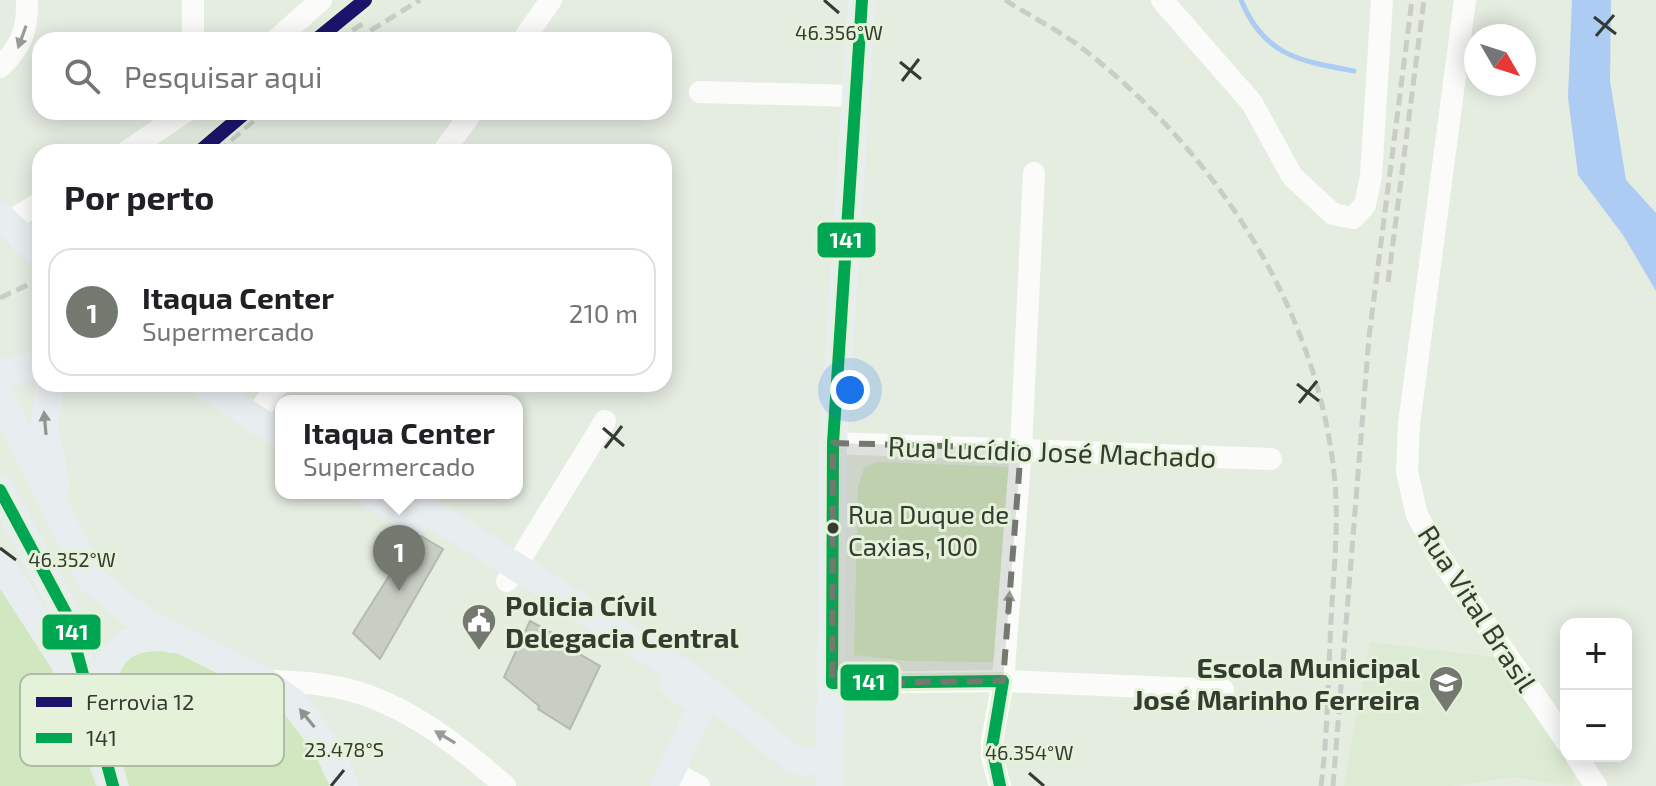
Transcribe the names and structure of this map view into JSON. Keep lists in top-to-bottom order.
{
  "streets": {
    "street": ["Rua Lucídio José Machado", "Rua Vital Brasil"]
  },
  "places": {
    "other": ["Rua Duque de Caxias, 100"],
    "public building": ["Policia Cívil Delegacia Central"],
    "school or university": ["Escola Municipal José Marinho Ferreira"]
  },
  "lines": ["rail line 12", "transit line 141"],
  "legend": ["Ferrovia 12", "141"],
  "north": "bottom right",
  "page": {
    "search": "Pesquisar aqui",
    "heading": "Por perto",
    "list": [
      {
        "mark": "1",
        "name": "Itaqua Center",
        "note": "Supermercado",
        "value": "210 m"
      }
    ],
    "popup": ["Itaqua Center", "Supermercado"],
    "pins": "1",
    "map_buttons": ["+", "−"]
  },
  "coordinates": [
    "46.356°W",
    "46.352°W",
    "23.478°S",
    "46.354°W"
  ]
}
